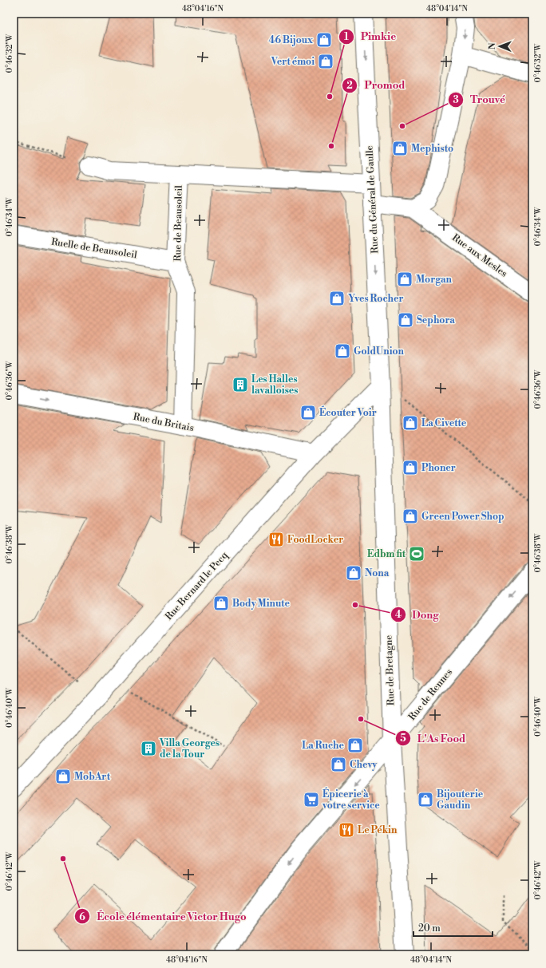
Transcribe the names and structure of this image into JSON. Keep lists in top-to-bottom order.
{
  "streets": {
    "street": [
      "Rue du Général de Gaulle",
      "Rue de Beausoleil",
      "Ruelle de Beausoleil",
      "Rue aux Mesles",
      "Rue du Britais",
      "Rue Bernard le Pecq",
      "Rue de Bretagne",
      "Rue de Rennes"
    ]
  },
  "crossings": [
    ["Rue du Général de Gaulle", "Rue de Beausoleil"],
    ["Rue du Général de Gaulle", "Rue aux Mesles"],
    ["Rue du Général de Gaulle", "Rue Bernard le Pecq"],
    ["Rue du Général de Gaulle", "Rue de Bretagne"],
    ["Rue de Beausoleil", "Ruelle de Beausoleil"],
    ["Rue de Beausoleil", "Rue du Britais"],
    ["Rue du Britais", "Rue Bernard le Pecq"],
    ["Rue Bernard le Pecq", "Rue de Bretagne"],
    ["Rue de Bretagne", "Rue de Rennes"]
  ],
  "one_way": ["Rue du Britais", "Rue de Rennes"],
  "places": {
    "shop": [
      "46 Bijoux",
      "Vert émoi",
      "Mephisto",
      "Morgan",
      "Yves Rocher",
      "Sephora",
      "GoldUnion",
      "Écouter Voir",
      "La Civette",
      "Phoner",
      "Green Power Shop",
      "Nona",
      "Body Minute",
      "La Ruche",
      "Chevy",
      "MobArt",
      "Bijouterie Gaudin"
    ],
    "other": [
      "Pimkie",
      "Trouvé",
      "Promod",
      "Dong",
      "L'As Food",
      "École élémentaire Victor Hugo"
    ],
    "building": ["Les Halles lavalloises", "Villa Georges de la Tour"],
    "restaurant": ["FoodLocker", "Le Pékin"],
    "sports": ["Edbm fit"],
    "supermarket": ["Épicerie à votre service"]
  },
  "scale_bar": "20 m",
  "north": "left",
  "coordinates": [
    "48°04'16\"N",
    "48°04'14\"N",
    "0°46'32\"W",
    "0°46'34\"W",
    "0°46'36\"W",
    "0°46'38\"W",
    "0°46'40\"W",
    "0°46'42\"W"
  ]
}
